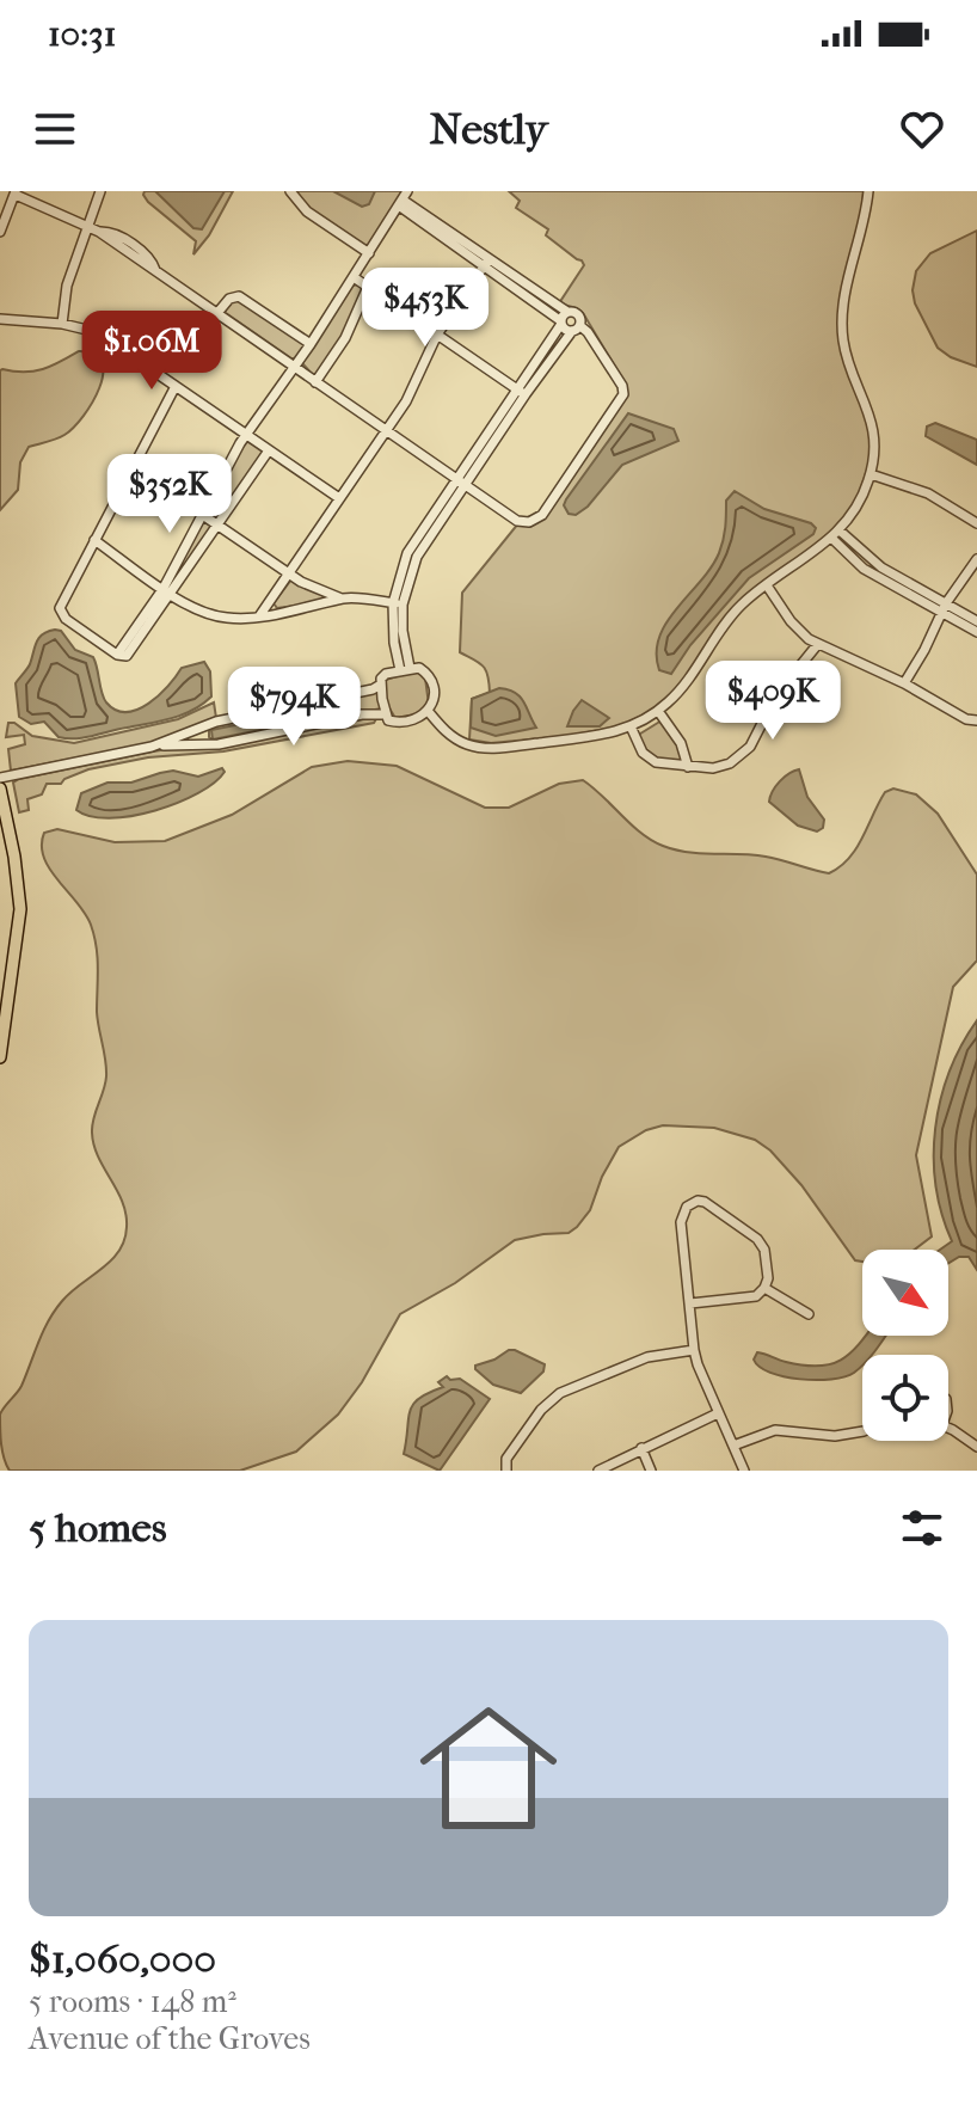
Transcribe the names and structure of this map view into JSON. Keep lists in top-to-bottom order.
{
  "north": "bottom right",
  "page": {
    "status": "10:31",
    "header": "Nestly",
    "price": [
      "$453K",
      "$1.06M",
      "$352K",
      "$409K",
      "$794K"
    ],
    "heading": "5 homes",
    "list": [
      {
        "name": "$1,060,000",
        "note": "5 rooms · 148 m² · Avenue of the Groves"
      }
    ]
  }
}
